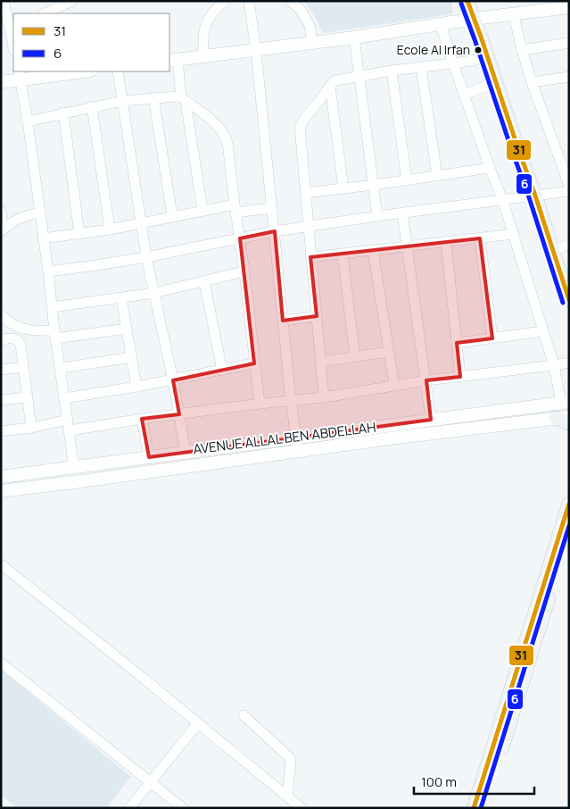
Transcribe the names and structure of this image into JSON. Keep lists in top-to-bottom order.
{
  "streets": {
    "street": ["AVENUE ALLAL BEN ABDELLAH"]
  },
  "places": ["Ecole Al Irfan"],
  "lines": ["transit line 31", "transit line 6"],
  "legend": ["31", "6"],
  "scale_bar": "100 m"
}
